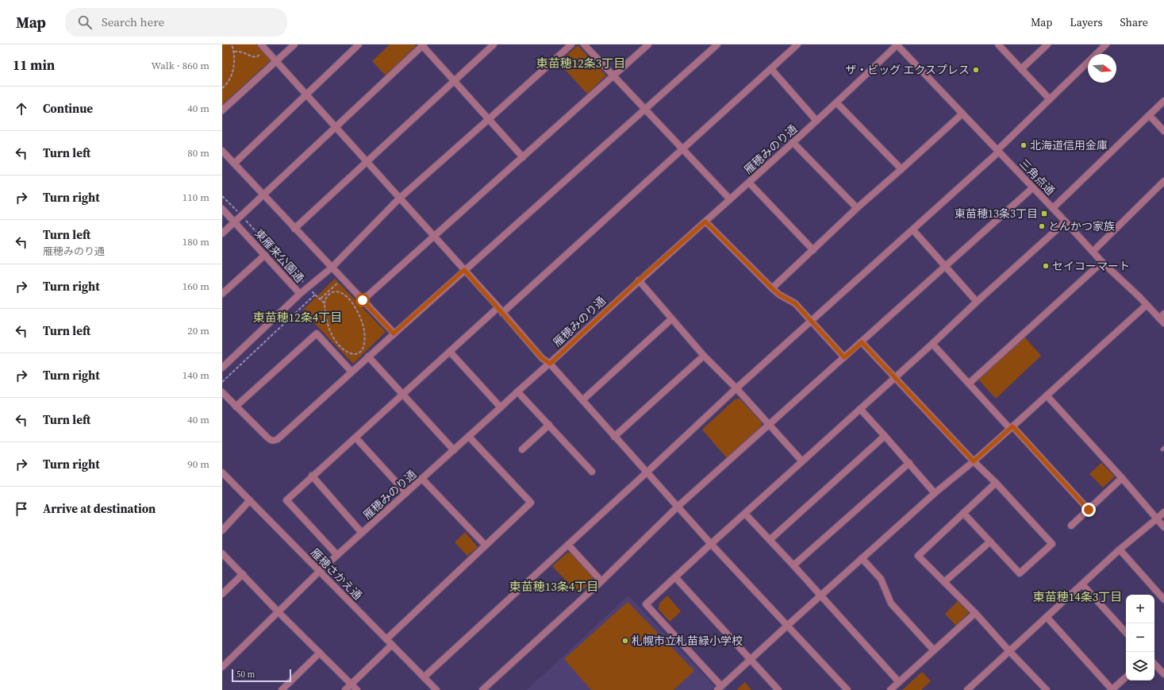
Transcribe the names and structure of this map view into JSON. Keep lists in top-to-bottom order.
{
  "streets": {
    "street": [
      "雁穂みのり通",
      "三角点通",
      "東雁来公園通",
      "雁穂さかえ通"
    ]
  },
  "crossings": [
    ["雁穂みのり通", "三角点通"],
    ["雁穂みのり通", "雁穂さかえ通"]
  ],
  "districts": [
    "東苗穂12条3丁目",
    "東苗穂12条4丁目",
    "東苗穂13条4丁目",
    "東苗穂14条3丁目"
  ],
  "places": {
    "other": [
      "ザ・ビッグ エクスプレス",
      "北海道信用金庫",
      "とんかつ家族",
      "セイコーマート",
      "札幌市立札苗緑小学校"
    ],
    "transit": ["東苗穂13条3丁目"]
  },
  "scale_bar": "50 m",
  "north": "right",
  "page": {
    "header": "Map",
    "search": "Search here",
    "nav": ["Map", "Layers", "Share"],
    "heading": ["11 min", "Walk · 860 m"],
    "list": [
      ["Continue", "40 m"],
      ["Turn left", "80 m"],
      ["Turn right", "110 m"],
      ["Turn left", "雁穂みのり通", "180 m"],
      ["Turn right", "160 m"],
      ["Turn left", "20 m"],
      ["Turn right", "140 m"],
      ["Turn left", "40 m"],
      ["Turn right", "90 m"],
      "Arrive at destination"
    ],
    "map_buttons": ["+", "−"],
    "scale": "50 m"
  }
}
